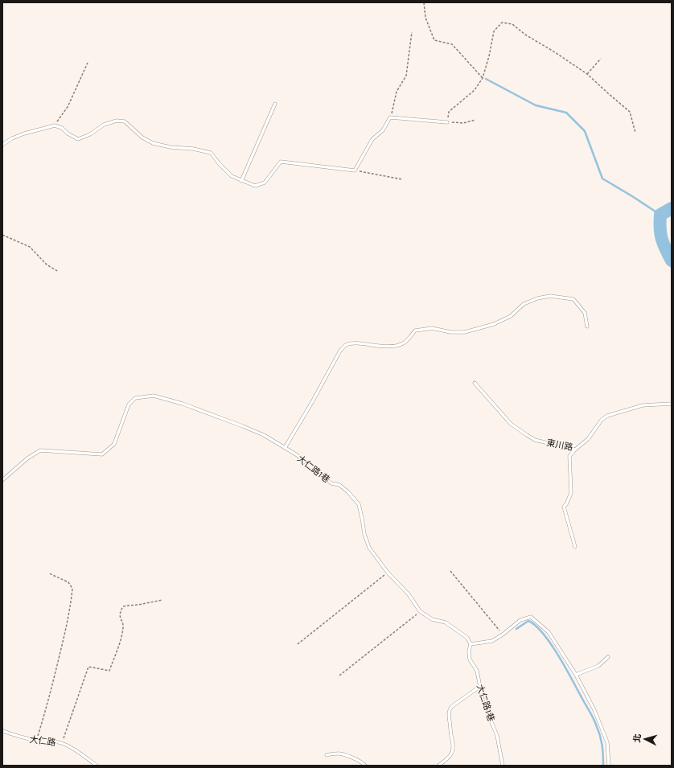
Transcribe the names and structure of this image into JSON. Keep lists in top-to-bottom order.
{
  "streets": {
    "lane": ["東川路", "大仁路1巷", "大仁路"]
  },
  "north": "left"
}
